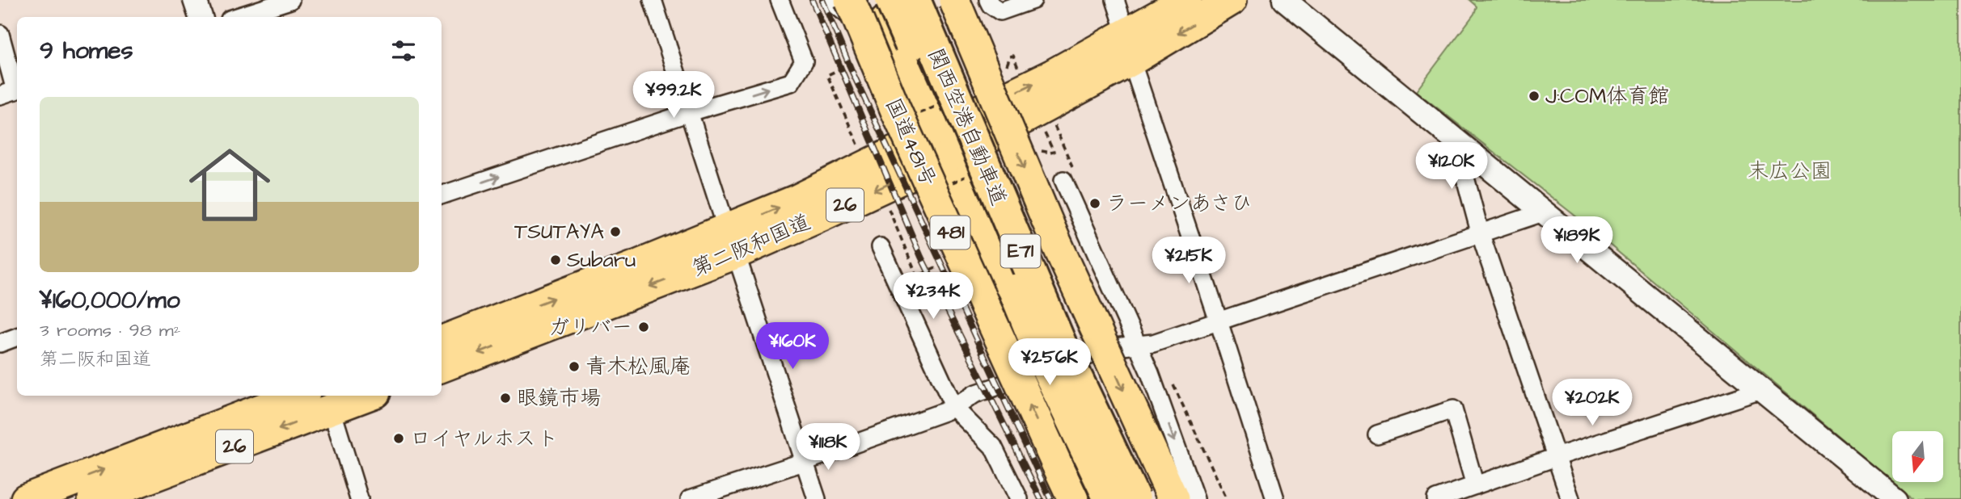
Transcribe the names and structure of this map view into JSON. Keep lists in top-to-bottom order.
{
  "streets": {
    "highway": [
      "関西空港自動車道",
      "国道481号",
      "26",
      "481",
      "第二阪和国道",
      "E71"
    ]
  },
  "crossings": [
    ["481", "第二阪和国道"]
  ],
  "parks": ["末広公園"],
  "places": [
    "J:COM体育館",
    "ラーメンあさひ",
    "TSUTAYA",
    "Subaru",
    "ガリバー",
    "青木松風庵",
    "眼鏡市場",
    "ロイヤルホスト"
  ],
  "north": "bottom",
  "page": {
    "heading": "9 homes",
    "price": [
      "¥99.2K",
      "¥120K",
      "¥189K",
      "¥215K",
      "¥234K",
      "¥160K",
      "¥256K",
      "¥202K",
      "¥118K"
    ],
    "list": [
      {
        "name": "¥160,000/mo",
        "note": "3 rooms · 98 m² · 第二阪和国道"
      }
    ]
  }
}
